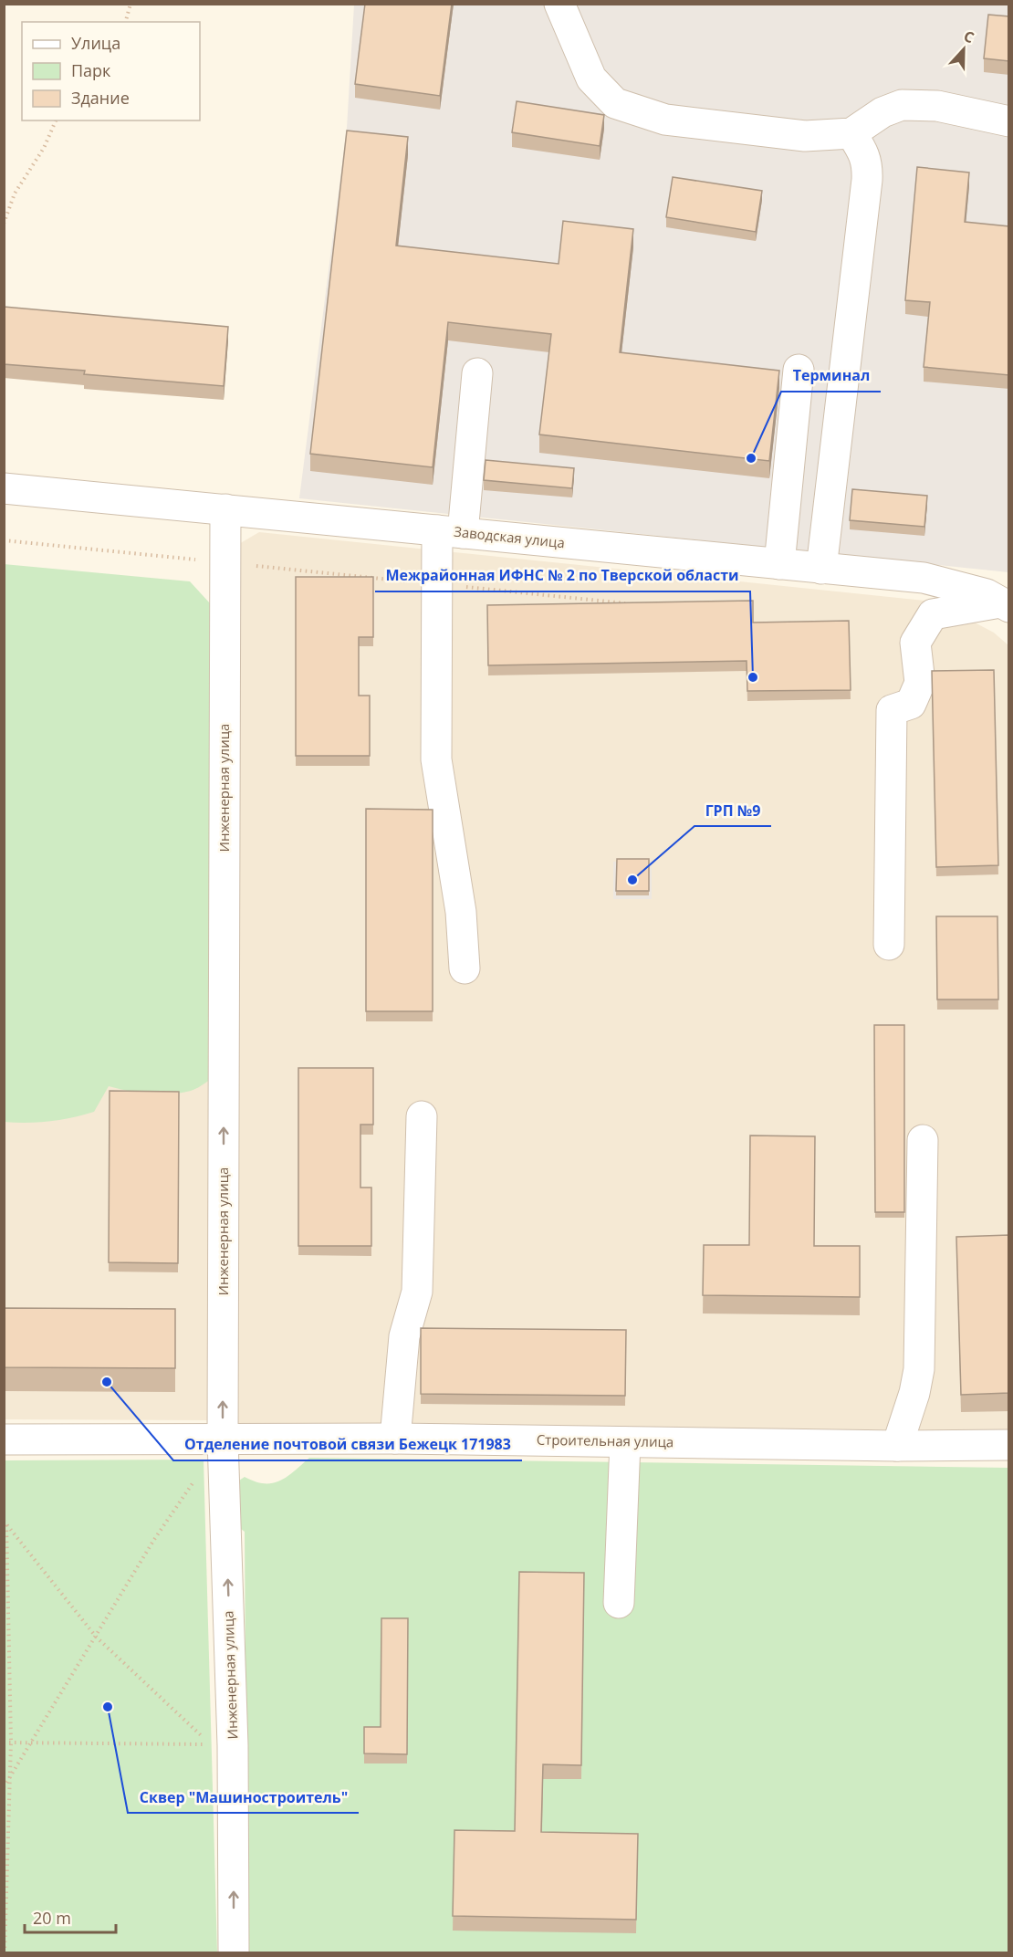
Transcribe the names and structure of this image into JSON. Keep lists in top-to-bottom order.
{
  "streets": {
    "street": ["Заводская улица", "Инженерная улица", "Строительная улица"]
  },
  "crossings": [
    ["Заводская улица", "Инженерная улица"],
    ["Инженерная улица", "Строительная улица"]
  ],
  "places": [
    "Терминал",
    "Межрайонная ИФНС № 2 по Тверской области",
    "ГРП №9",
    "Отделение почтовой связи Бежецк 171983",
    "Сквер \"Машиностроитель\""
  ],
  "legend": ["Улица", "Парк", "Здание"],
  "scale_bar": "20 m",
  "north": "top"
}
